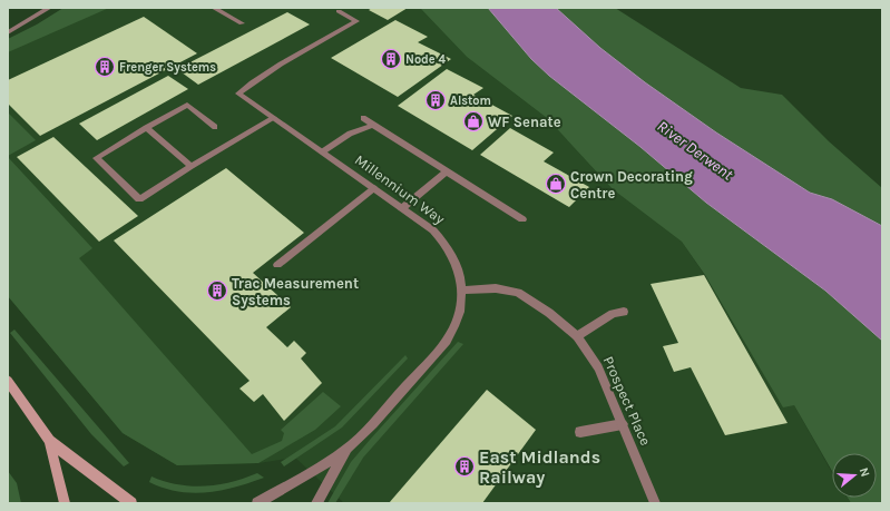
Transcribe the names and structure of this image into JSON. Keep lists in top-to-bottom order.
{
  "streets": {
    "street": ["Millennium Way", "Prospect Place"]
  },
  "crossings": [
    ["Millennium Way", "Prospect Place"]
  ],
  "water": ["River Derwent"],
  "places": {
    "building": [
      "Node 4",
      "Frenger Systems",
      "Alstom",
      "Trac Measurement Systems",
      "East Midlands Railway"
    ],
    "shop": ["WF Senate", "Crown Decorating Centre"]
  },
  "north": "right"
}
